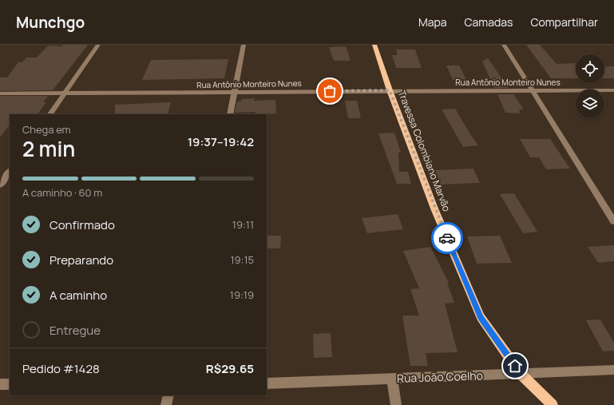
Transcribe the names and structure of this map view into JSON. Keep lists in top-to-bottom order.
{
  "streets": {
    "main road": ["Travessa Colombiano Marvão"],
    "street": ["Rua Antônio Monteiro Nunes", "Rua João Coelho"]
  },
  "crossings": [
    ["Rua Antônio Monteiro Nunes", "Travessa Colombiano Marvão"],
    ["Travessa Colombiano Marvão", "Rua João Coelho"]
  ],
  "page": {
    "header": "Munchgo",
    "nav": ["Mapa", "Camadas", "Compartilhar"],
    "heading": ["2 min", "Chega em", "19:37–19:42"],
    "panel": ["Pedido #1428", "R$29.65"],
    "bar": "A caminho · 60 m",
    "list": [
      ["Confirmado", "19:11"],
      ["Preparando", "19:15"],
      ["A caminho", "19:19"],
      "Entregue"
    ]
  }
}
